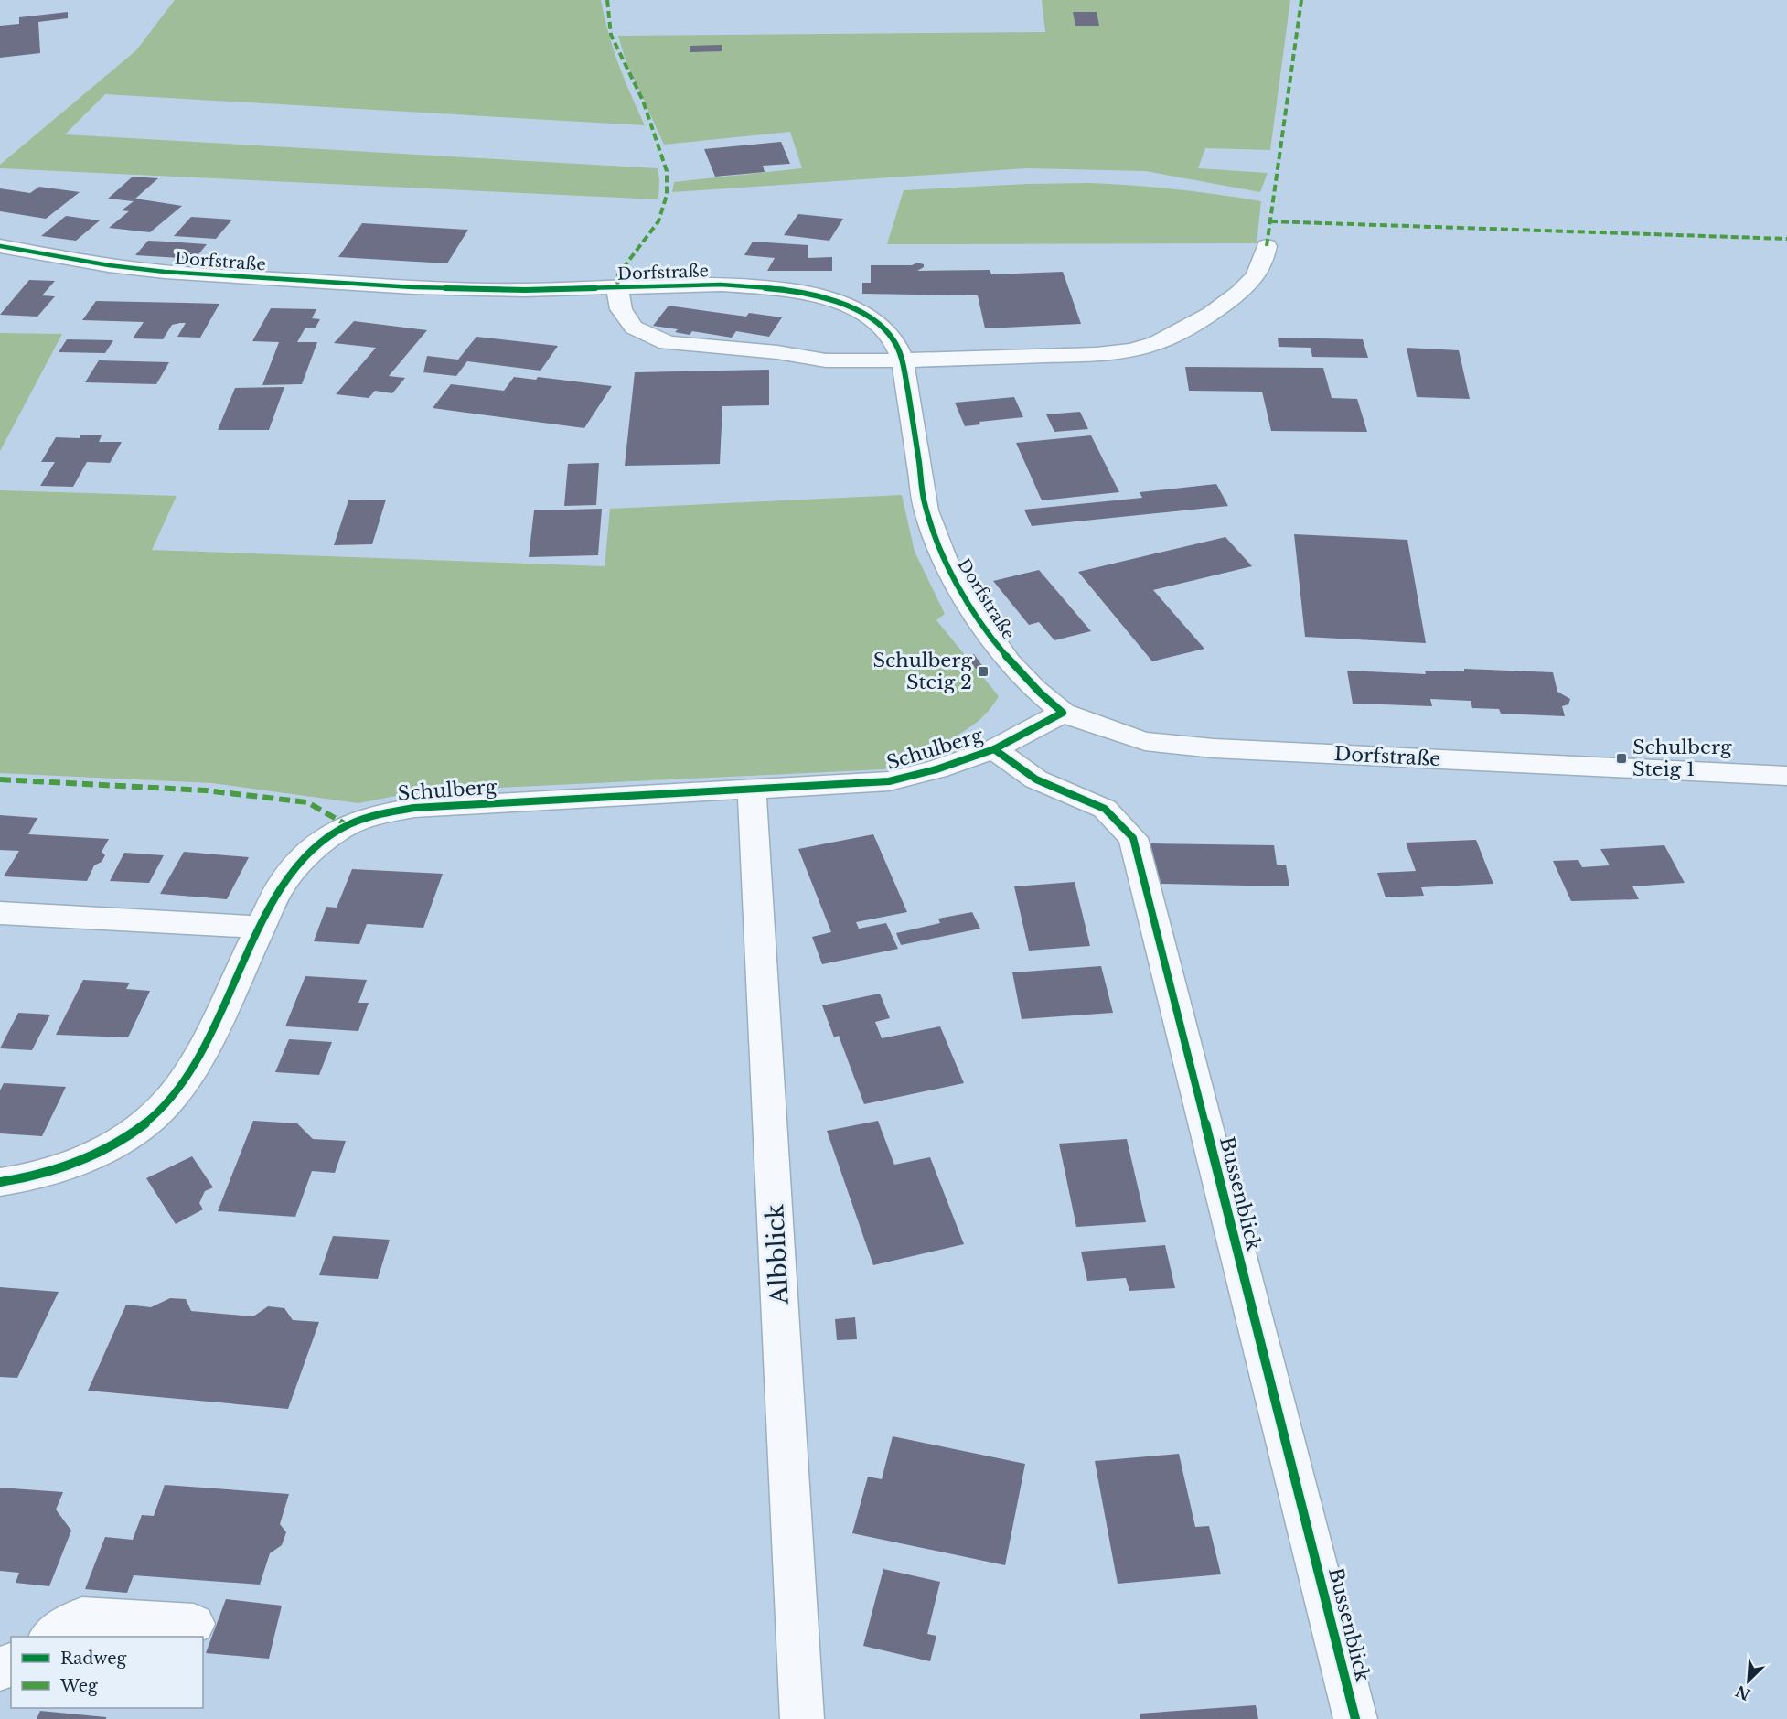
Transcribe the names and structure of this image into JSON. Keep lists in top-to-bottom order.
{
  "streets": {
    "street": [
      "Dorfstraße",
      "Schulberg",
      "Bussenblick",
      "Albblick"
    ]
  },
  "crossings": [
    ["Dorfstraße", "Schulberg"],
    ["Schulberg", "Bussenblick"],
    ["Schulberg", "Albblick"]
  ],
  "places": {
    "transit": ["Schulberg Steig 2", "Schulberg Steig 1"]
  },
  "legend": ["Radweg", "Weg"],
  "north": "bottom left"
}
